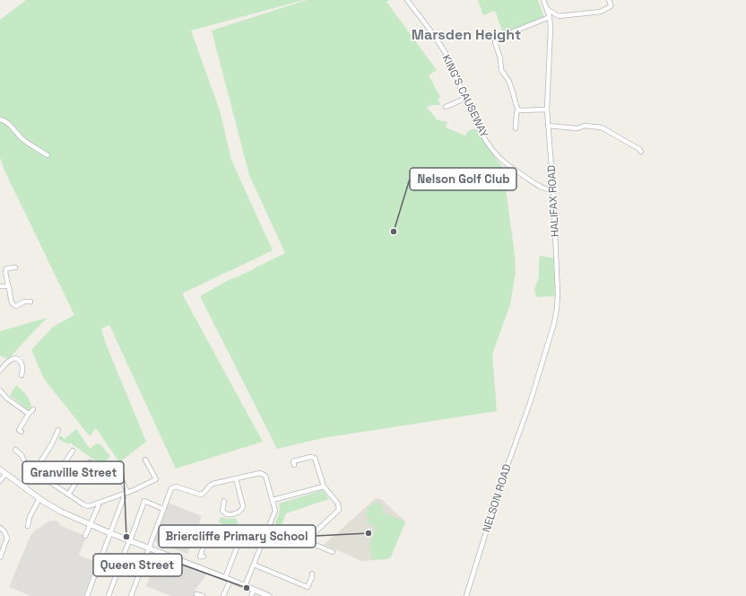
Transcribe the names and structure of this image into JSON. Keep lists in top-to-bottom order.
{
  "streets": {
    "street": ["KING'S CAUSEWAY", "HALIFAX ROAD", "NELSON ROAD"]
  },
  "crossings": [
    ["KING'S CAUSEWAY", "HALIFAX ROAD"],
    ["HALIFAX ROAD", "NELSON ROAD"]
  ],
  "districts": ["Marsden Height"],
  "places": [
    "Nelson Golf Club",
    "Briercliffe Primary School",
    "Granville Street",
    "Queen Street"
  ]
}
